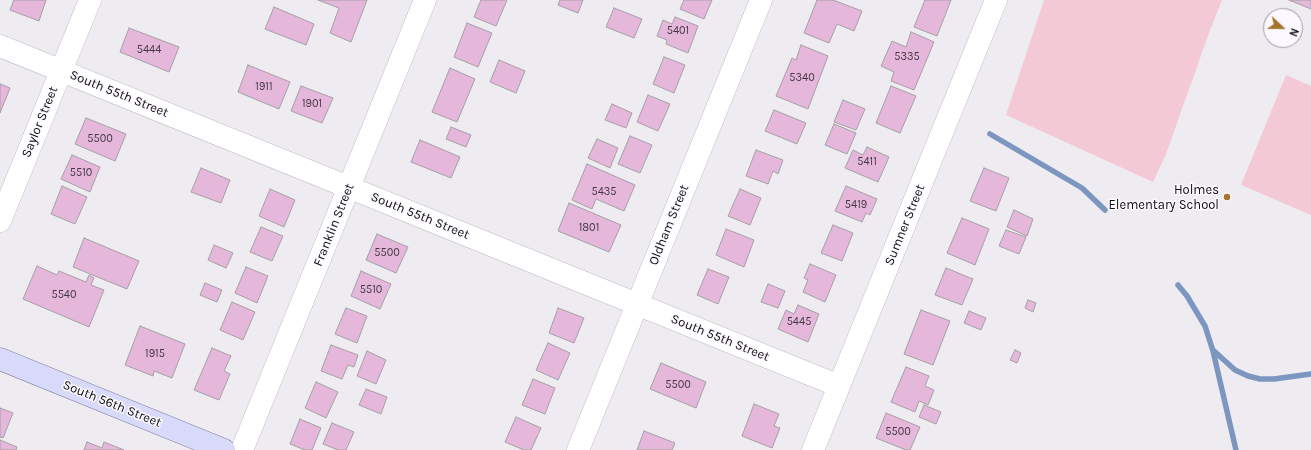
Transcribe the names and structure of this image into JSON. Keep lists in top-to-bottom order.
{
  "streets": {
    "main road": ["South 56th Street"],
    "street": [
      "South 55th Street",
      "Saylor Street",
      "Franklin Street",
      "Oldham Street",
      "Sumner Street"
    ]
  },
  "crossings": [
    ["South 55th Street", "Saylor Street"],
    ["South 55th Street", "Franklin Street"],
    ["South 55th Street", "Oldham Street"],
    ["South 55th Street", "Sumner Street"]
  ],
  "places": ["Holmes Elementary School"],
  "house_numbers": [
    "5401",
    "5444",
    "5335",
    "5340",
    "1911",
    "1901",
    "5500",
    "5411",
    "5510",
    "5435",
    "5419",
    "1801",
    "5500",
    "5510",
    "5540",
    "5445",
    "1915",
    "5500",
    "5500"
  ],
  "north": "right"
}
